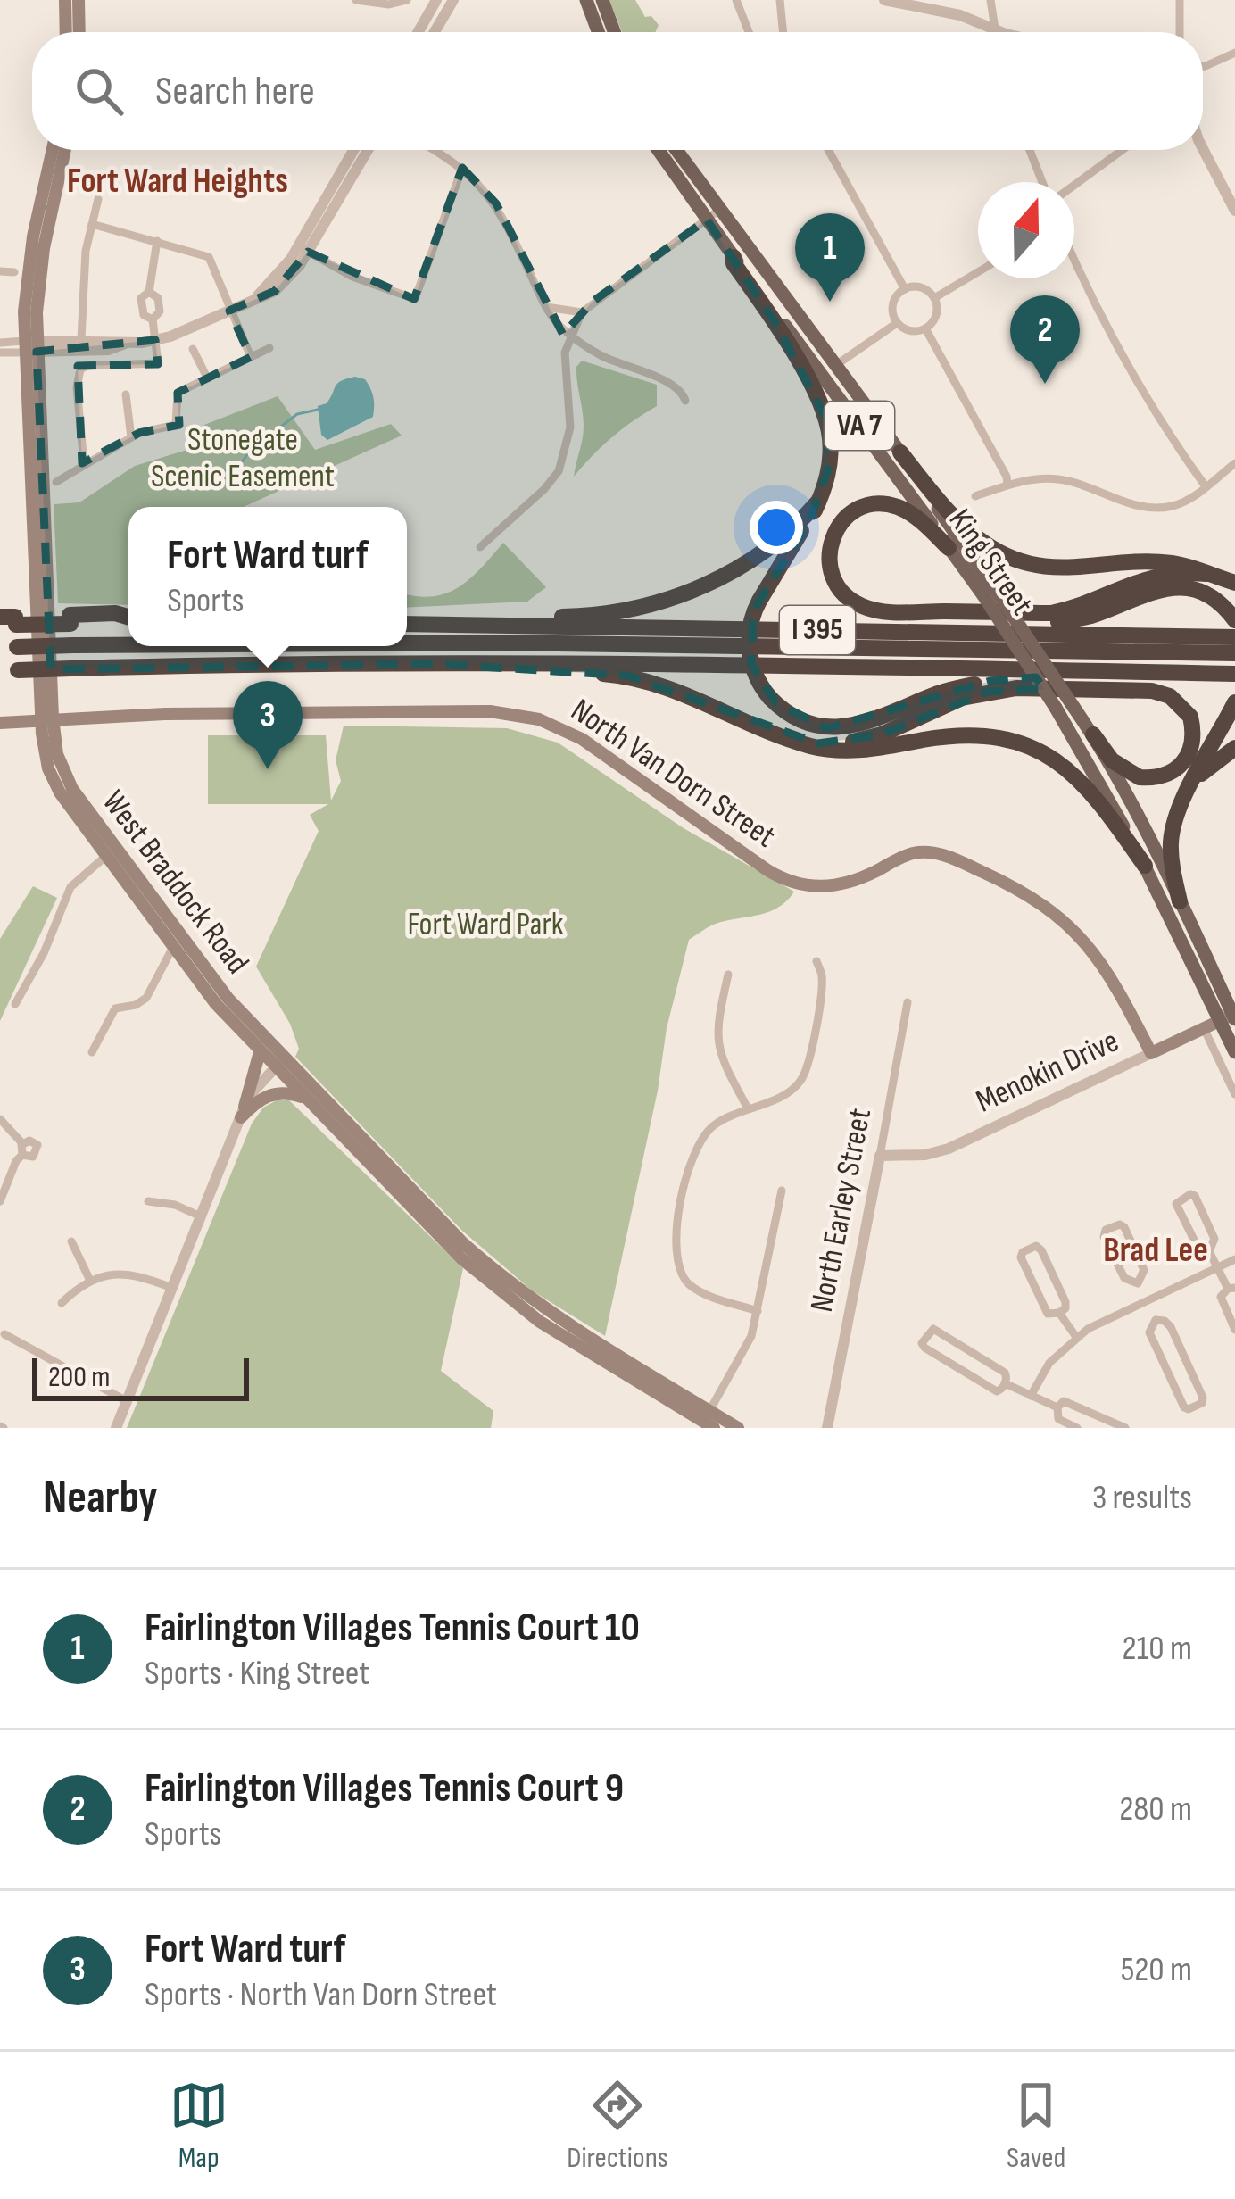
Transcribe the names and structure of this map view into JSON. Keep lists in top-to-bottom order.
{
  "streets": {
    "highway": ["I 395"],
    "main road": [
      "VA 7",
      "King Street",
      "North Van Dorn Street",
      "West Braddock Road",
      "Menokin Drive"
    ],
    "street": ["North Earley Street"]
  },
  "crossings": [
    ["King Street", "Menokin Drive"],
    ["North Van Dorn Street", "West Braddock Road"],
    ["North Van Dorn Street", "Menokin Drive"],
    ["Menokin Drive", "North Earley Street"]
  ],
  "districts": ["Fort Ward Heights", "Brad Lee"],
  "parks": ["Stonegate Scenic Easement", "Fort Ward Park"],
  "scale_bar": "200 m",
  "north": "top",
  "page": {
    "search": "Search here",
    "pins": ["1", "2", "3"],
    "popup": ["Fort Ward turf", "Sports"],
    "scale": "200 m",
    "heading": ["Nearby", "3 results"],
    "list": [
      {
        "mark": "1",
        "name": "Fairlington Villages Tennis Court 10",
        "note": "Sports · King Street",
        "value": "210 m"
      },
      {
        "mark": "2",
        "name": "Fairlington Villages Tennis Court 9",
        "note": "Sports",
        "value": "280 m"
      },
      {
        "mark": "3",
        "name": "Fort Ward turf",
        "note": "Sports · North Van Dorn Street",
        "value": "520 m"
      }
    ],
    "nav": ["Map", "Directions", "Saved"]
  }
}
